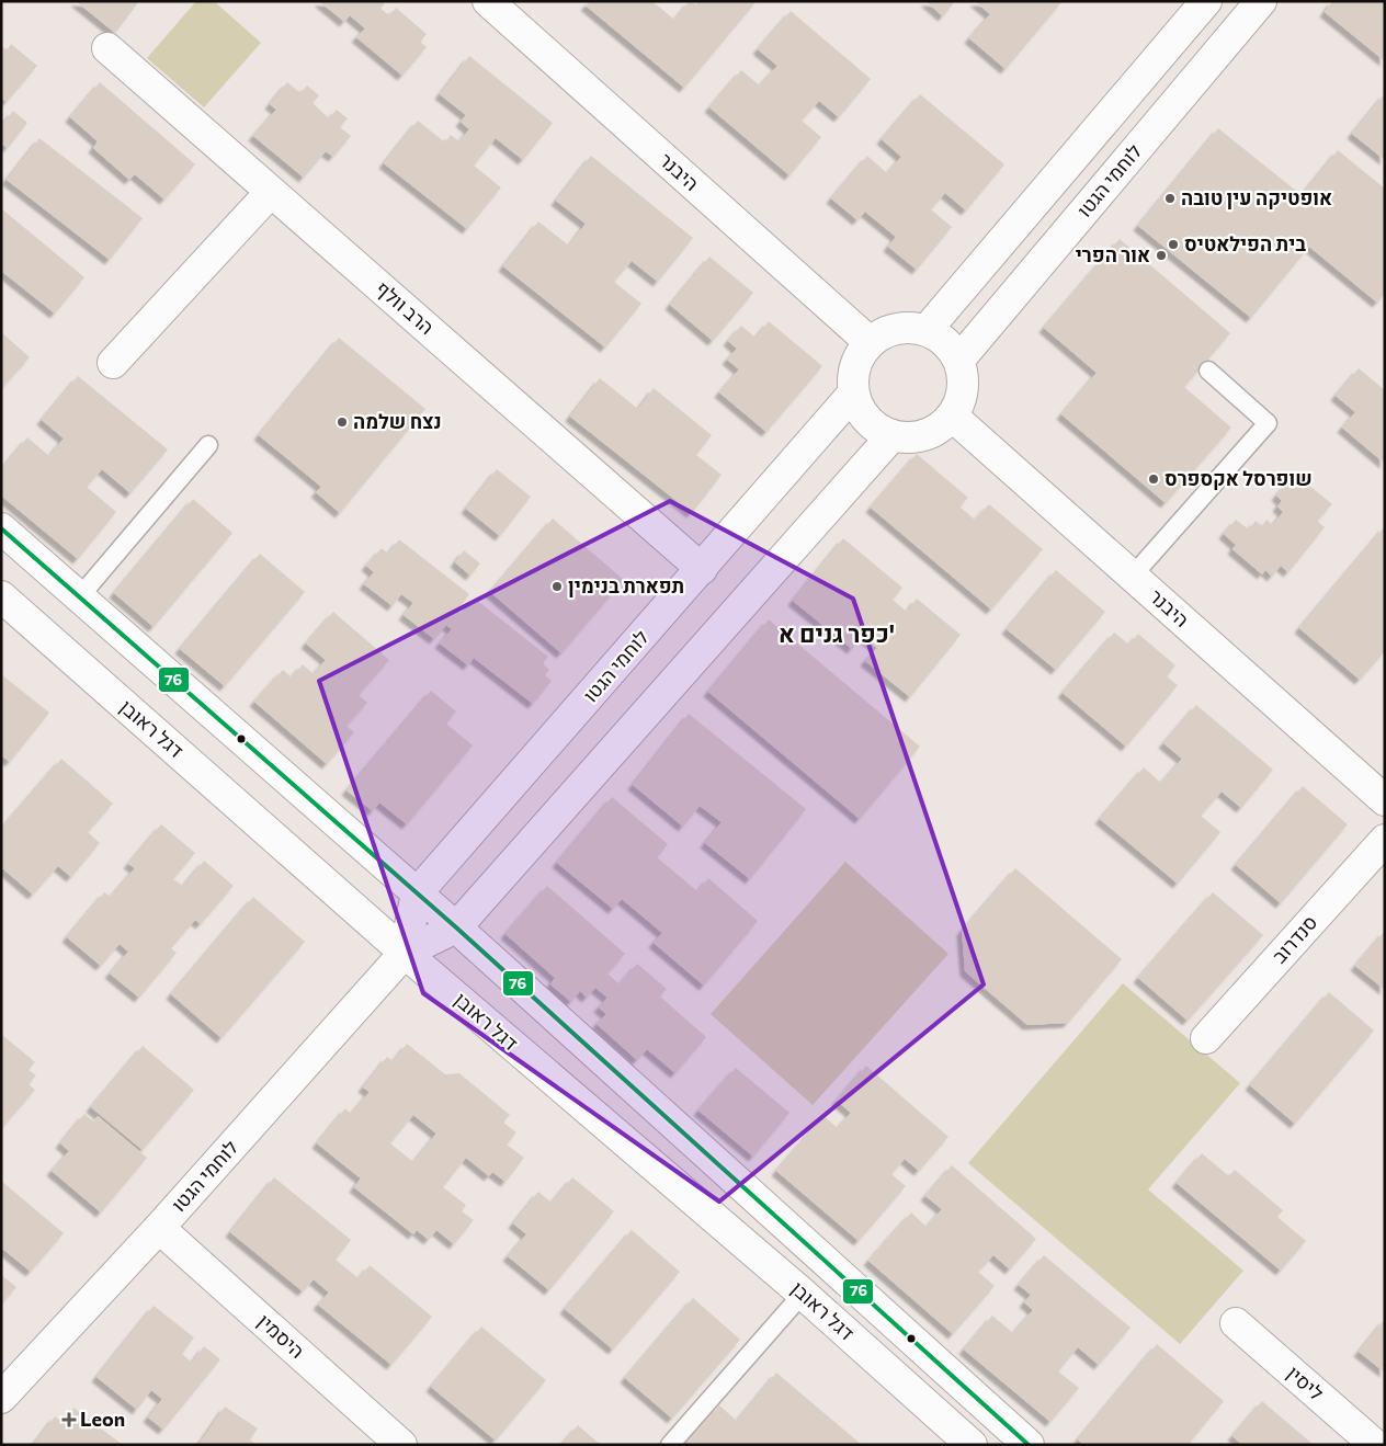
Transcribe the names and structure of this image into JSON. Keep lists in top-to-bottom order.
{
  "streets": {
    "street": [
      "היבנר",
      "לוחמי הגטו",
      "הרב וולף",
      "דגל ראובן",
      "סנדרוב",
      "היסמין",
      "ליסין"
    ]
  },
  "crossings": [
    ["היבנר", "לוחמי הגטו"],
    ["לוחמי הגטו", "הרב וולף"],
    ["לוחמי הגטו", "דגל ראובן"],
    ["לוחמי הגטו", "היסמין"]
  ],
  "districts": ["כפר גנים א'"],
  "places": {
    "other": [
      "אופטיקה עין טובה",
      "בית הפילאטיס",
      "אור הפרי",
      "נצח שלמה",
      "שופרסל אקספרס",
      "תפארת בנימין"
    ],
    "health": ["Leon"]
  },
  "lines": ["transit line 76"]
}
